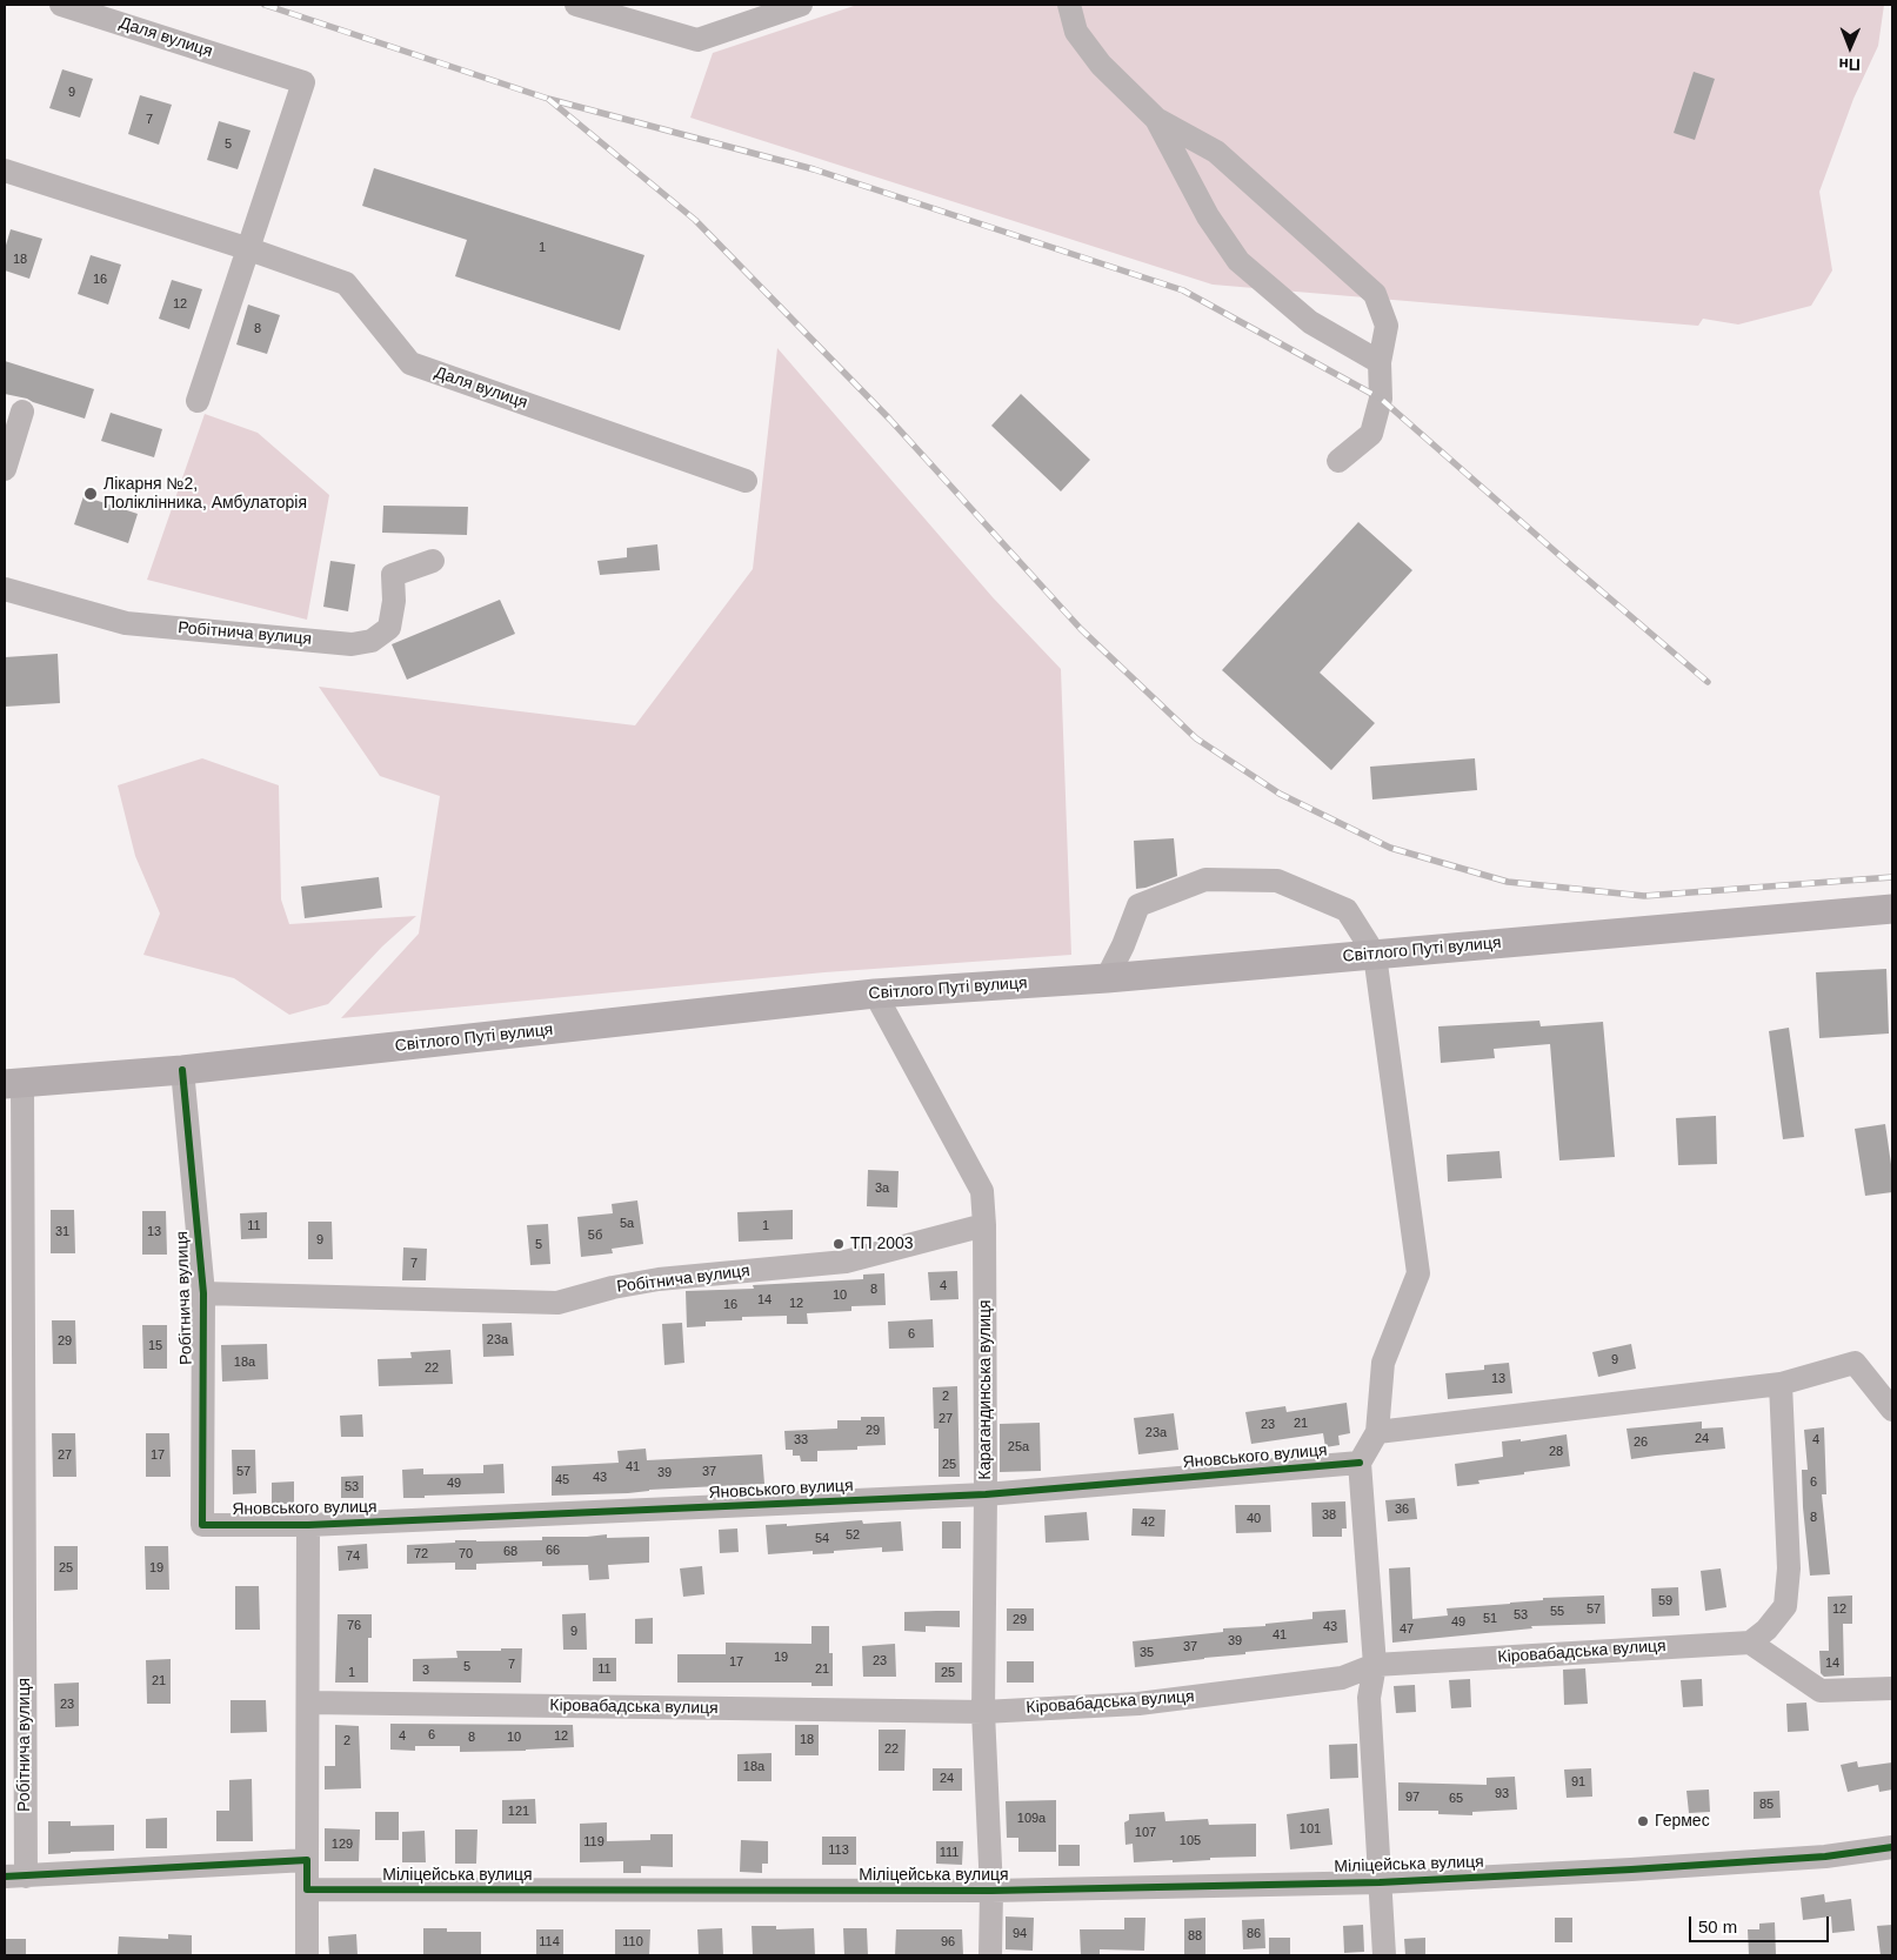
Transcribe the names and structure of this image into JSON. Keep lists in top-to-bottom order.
{
  "streets": {
    "main road": ["Світлого Путі вулиця"],
    "street": [
      "Даля вулиця",
      "Робітнича вулиця",
      "Карагандинська вулиця",
      "Яновського вулиця",
      "Кіровабадська вулиця",
      "Міліцейська вулиця"
    ]
  },
  "crossings": [
    ["Робітнича вулиця", "Світлого Путі вулиця"],
    ["Робітнича вулиця", "Карагандинська вулиця"],
    ["Робітнича вулиця", "Яновського вулиця"],
    ["Світлого Путі вулиця", "Карагандинська вулиця"],
    ["Карагандинська вулиця", "Яновського вулиця"],
    ["Карагандинська вулиця", "Кіровабадська вулиця"],
    ["Карагандинська вулиця", "Міліцейська вулиця"]
  ],
  "places": ["Лікарня №2, Поліклінника, Амбулаторія", "ТП 2003", "Гермес"],
  "house_numbers": [
    "9",
    "7",
    "5",
    "1",
    "18",
    "16",
    "12",
    "8",
    "3а",
    "5а",
    "11",
    "1",
    "31",
    "13",
    "5б",
    "9",
    "5",
    "7",
    "4",
    "8",
    "10",
    "14",
    "12",
    "16",
    "6",
    "23а",
    "29",
    "15",
    "9",
    "18а",
    "22",
    "13",
    "2",
    "27",
    "21",
    "23",
    "29",
    "23а",
    "24",
    "33",
    "4",
    "26",
    "25а",
    "28",
    "27",
    "17",
    "25",
    "41",
    "57",
    "37",
    "39",
    "43",
    "45",
    "6",
    "49",
    "53",
    "36",
    "38",
    "8",
    "40",
    "42",
    "52",
    "54",
    "66",
    "68",
    "72",
    "70",
    "74",
    "25",
    "19",
    "59",
    "57",
    "12",
    "55",
    "53",
    "51",
    "29",
    "49",
    "76",
    "43",
    "47",
    "9",
    "41",
    "39",
    "37",
    "35",
    "19",
    "23",
    "17",
    "14",
    "7",
    "5",
    "11",
    "21",
    "3",
    "1",
    "25",
    "21",
    "23",
    "6",
    "4",
    "12",
    "8",
    "10",
    "18",
    "2",
    "22",
    "18а",
    "24",
    "91",
    "93",
    "97",
    "65",
    "85",
    "121",
    "109а",
    "101",
    "107",
    "105",
    "119",
    "129",
    "113",
    "111",
    "94",
    "86",
    "88",
    "114",
    "110",
    "96"
  ],
  "scale_bar": "50 m",
  "north": "bottom"
}
